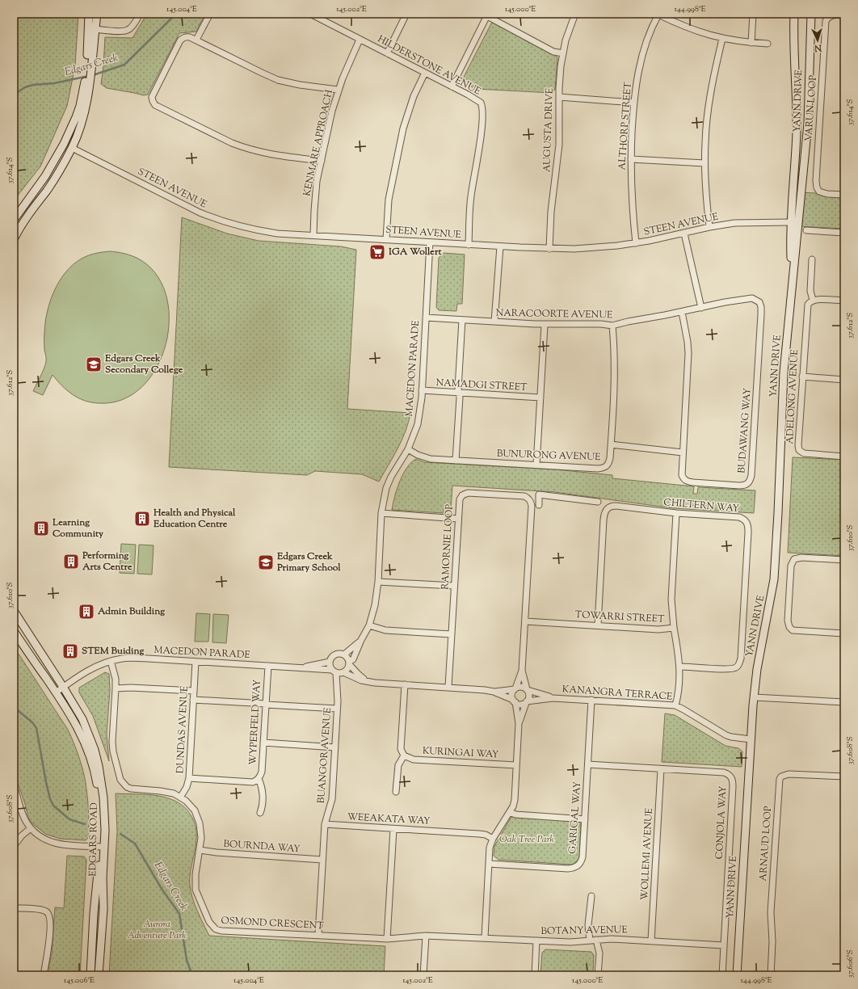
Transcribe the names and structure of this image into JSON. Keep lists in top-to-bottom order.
{
  "streets": {
    "street": [
      "HILDERSTONE AVENUE",
      "YANN DRIVE",
      "VARUN LOOP",
      "ALTHORP STREET",
      "AUGUSTA DRIVE",
      "KENMARE APPROACH",
      "STEEN AVENUE",
      "NARACOORTE AVENUE",
      "MACEDON PARADE",
      "NAMADGI STREET",
      "ADELONG AVENUE",
      "BUDAWANG WAY",
      "BUNURONG AVENUE",
      "CHILTERN WAY",
      "RAMORNIE LOOP",
      "TOWARRI STREET",
      "KANANGRA TERRACE",
      "WYPERFELD WAY",
      "DUNDAS AVENUE",
      "KURINGAI WAY",
      "BUANGOR AVENUE",
      "GARIGAL WAY",
      "WEEAKATA WAY",
      "CONJOLA WAY",
      "EDGARS ROAD",
      "ARNAUD LOOP",
      "BOURNDA WAY",
      "WOLLEMI AVENUE",
      "OSMOND CRESCENT",
      "BOTANY AVENUE"
    ]
  },
  "crossings": [
    ["HILDERSTONE AVENUE", "KENMARE APPROACH"],
    ["HILDERSTONE AVENUE", "STEEN AVENUE"],
    ["YANN DRIVE", "STEEN AVENUE"],
    ["YANN DRIVE", "KANANGRA TERRACE"],
    ["ALTHORP STREET", "STEEN AVENUE"],
    ["AUGUSTA DRIVE", "STEEN AVENUE"],
    ["KENMARE APPROACH", "STEEN AVENUE"],
    ["STEEN AVENUE", "MACEDON PARADE"],
    ["NARACOORTE AVENUE", "MACEDON PARADE"],
    ["NARACOORTE AVENUE", "BUDAWANG WAY"],
    ["NARACOORTE AVENUE", "BUNURONG AVENUE"],
    ["MACEDON PARADE", "NAMADGI STREET"],
    ["MACEDON PARADE", "BUNURONG AVENUE"],
    ["MACEDON PARADE", "WYPERFELD WAY"],
    ["MACEDON PARADE", "DUNDAS AVENUE"],
    ["MACEDON PARADE", "BUANGOR AVENUE"],
    ["MACEDON PARADE", "EDGARS ROAD"],
    ["MACEDON PARADE", "OSMOND CRESCENT"],
    ["CHILTERN WAY", "TOWARRI STREET"],
    ["RAMORNIE LOOP", "TOWARRI STREET"],
    ["RAMORNIE LOOP", "KANANGRA TERRACE"],
    ["TOWARRI STREET", "KANANGRA TERRACE"],
    ["KANANGRA TERRACE", "GARIGAL WAY"],
    ["WYPERFELD WAY", "DUNDAS AVENUE"],
    ["DUNDAS AVENUE", "OSMOND CRESCENT"],
    ["BUANGOR AVENUE", "WEEAKATA WAY"],
    ["BUANGOR AVENUE", "BOURNDA WAY"],
    ["BUANGOR AVENUE", "OSMOND CRESCENT"],
    ["GARIGAL WAY", "CONJOLA WAY"],
    ["CONJOLA WAY", "WOLLEMI AVENUE"],
    ["CONJOLA WAY", "BOTANY AVENUE"],
    ["BOURNDA WAY", "OSMOND CRESCENT"],
    ["WOLLEMI AVENUE", "BOTANY AVENUE"],
    ["OSMOND CRESCENT", "BOTANY AVENUE"]
  ],
  "water": ["Edgars Creek"],
  "parks": ["Oak Tree Park", "Aurora Adventure Park"],
  "places": {
    "supermarket": ["IGA Wollert"],
    "school or university": ["Edgars Creek Secondary College", "Edgars Creek Primary School"],
    "building": [
      "Health and Physical Education Centre",
      "Learning Community",
      "Performing Arts Centre",
      "Admin Building",
      "STEM Buiding"
    ]
  },
  "north": "bottom",
  "coordinates": [
    "145.004°E",
    "145.002°E",
    "145.000°E",
    "144.998°E",
    "37.614°S",
    "37.612°S",
    "37.610°S",
    "37.608°S",
    "37.606°S",
    "145.006°E"
  ]
}
